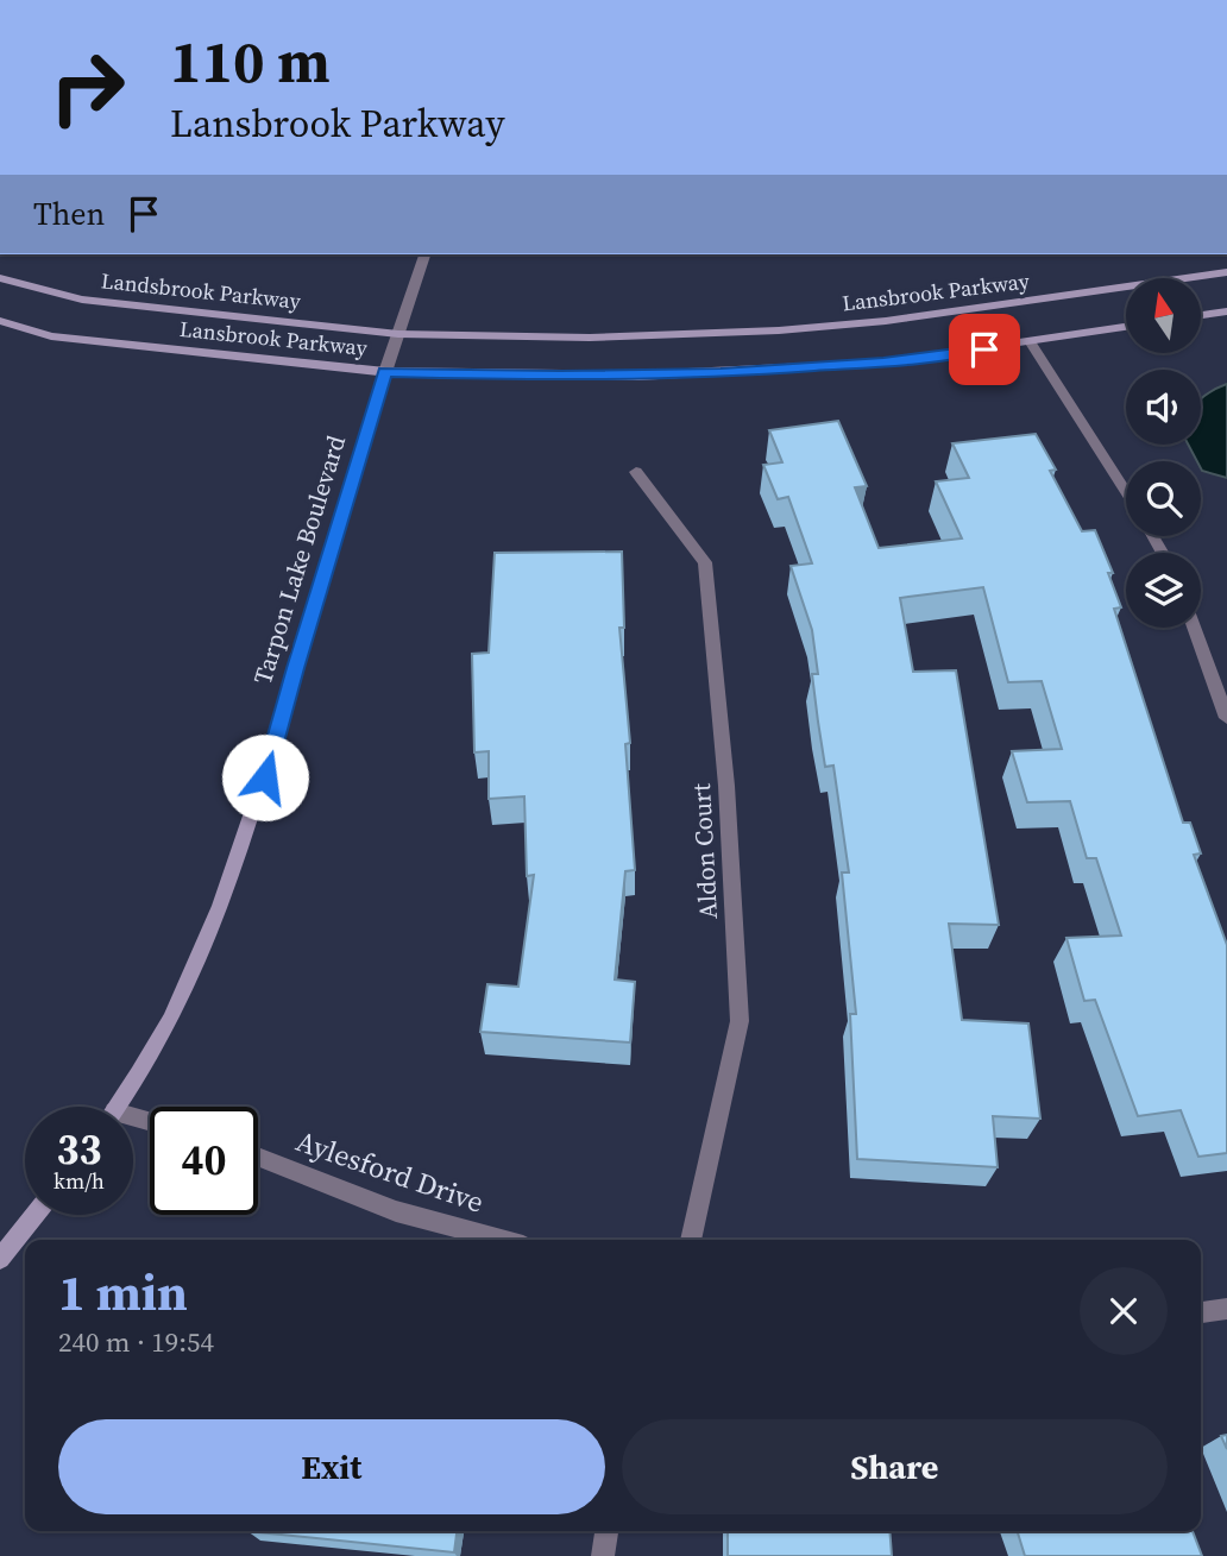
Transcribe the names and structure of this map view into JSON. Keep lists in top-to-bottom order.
{
  "streets": {
    "street": [
      "Landsbrook Parkway",
      "Lansbrook Parkway",
      "Tarpon Lake Boulevard",
      "Aldon Court",
      "Aylesford Drive"
    ]
  },
  "crossings": [
    ["Landsbrook Parkway", "Lansbrook Parkway"],
    ["Lansbrook Parkway", "Tarpon Lake Boulevard"]
  ],
  "north": "top",
  "page": {
    "turn": ["110 m", "Lansbrook Parkway"],
    "then": "Then",
    "speed": "33 km/h",
    "limit": "40",
    "heading": ["1 min", "240 m · 19:54"],
    "buttons": ["Exit", "Share"]
  }
}
